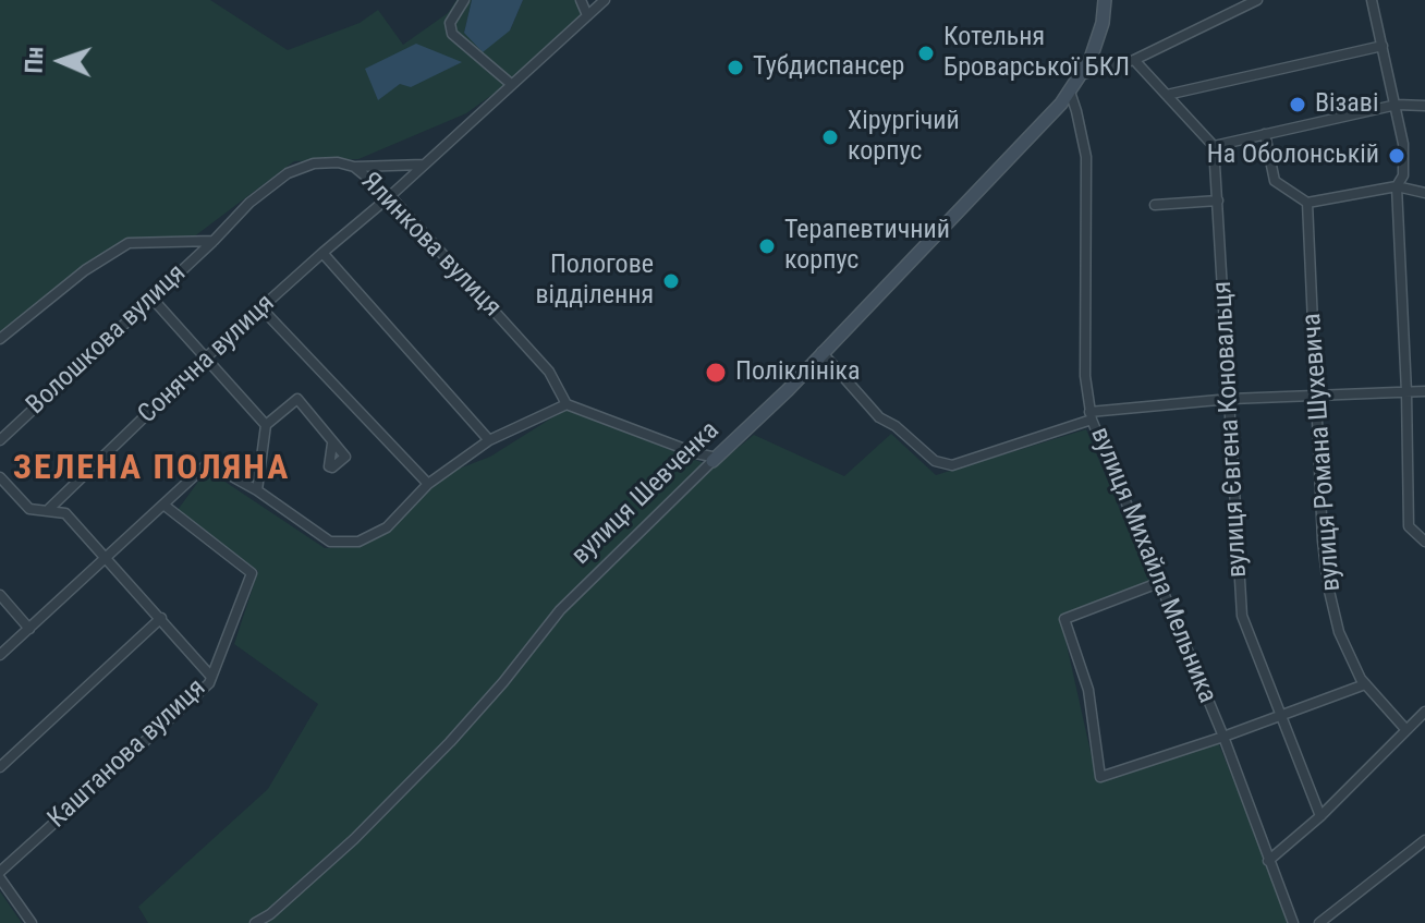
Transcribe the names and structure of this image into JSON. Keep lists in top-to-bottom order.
{
  "streets": {
    "street": [
      "Ялинкова вулиця",
      "Волошкова вулиця",
      "Сонячна вулиця",
      "вулиця Євгена Коновальця",
      "вулиця Романа Шухевича",
      "вулиця Шевченка",
      "вулиця Михайла Мельника",
      "Каштанова вулиця"
    ]
  },
  "crossings": [
    ["Ялинкова вулиця", "Волошкова вулиця"],
    ["Ялинкова вулиця", "Сонячна вулиця"],
    ["вулиця Шевченка", "вулиця Михайла Мельника"]
  ],
  "districts": ["ЗЕЛЕНА ПОЛЯНА"],
  "places": [
    "Котельня Броварської БКЛ",
    "Тубдиспансер",
    "Візаві",
    "Хірургічий корпус",
    "На Оболонській",
    "Терапевтичний корпус",
    "Пологове відділення",
    "Поліклініка"
  ],
  "north": "left"
}
